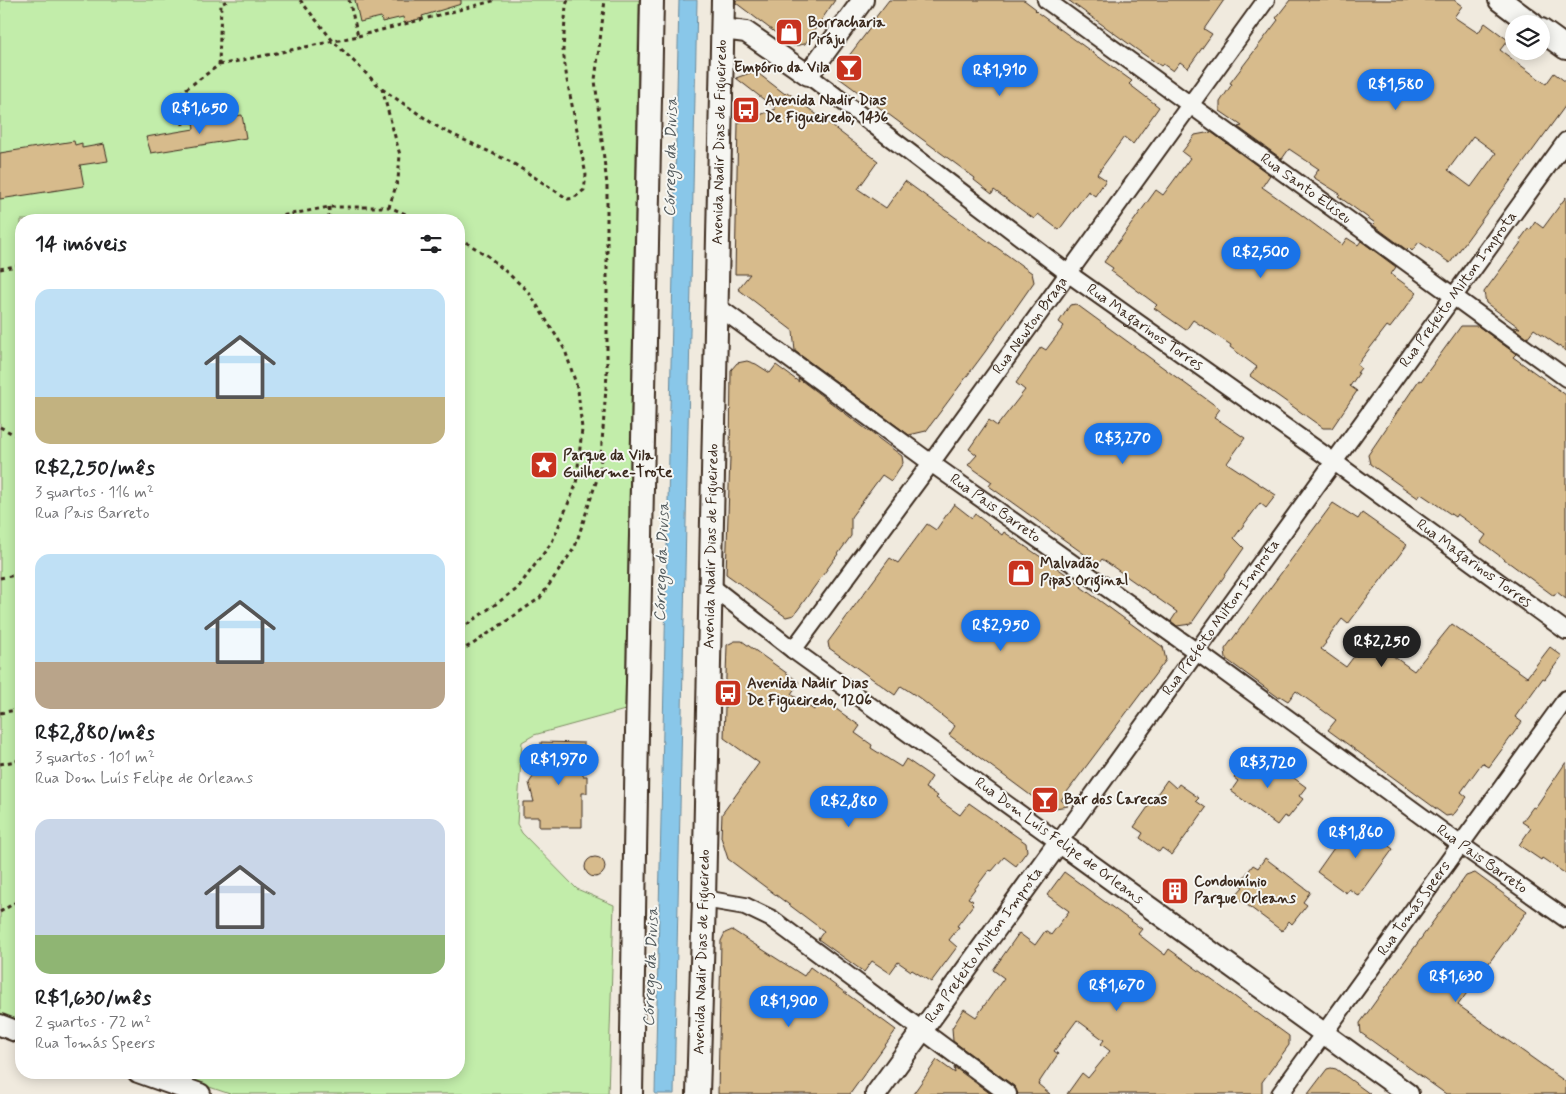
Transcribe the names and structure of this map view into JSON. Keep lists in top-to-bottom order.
{
  "streets": {
    "main road": ["Avenida Nadir Dias de Figueiredo"],
    "street": [
      "Rua Santo Eliseu",
      "Rua Prefeito Milton Improta",
      "Rua Newton Braga",
      "Rua Magarinos Torres",
      "Rua Pais Barreto",
      "Rua Dom Luís Felipe de Orleans",
      "Rua Tomás Speers"
    ]
  },
  "crossings": [
    ["Avenida Nadir Dias de Figueiredo", "Rua Magarinos Torres"],
    ["Avenida Nadir Dias de Figueiredo", "Rua Pais Barreto"],
    ["Avenida Nadir Dias de Figueiredo", "Rua Dom Luís Felipe de Orleans"],
    ["Rua Santo Eliseu", "Rua Prefeito Milton Improta"],
    ["Rua Santo Eliseu", "Rua Newton Braga"],
    ["Rua Prefeito Milton Improta", "Rua Magarinos Torres"],
    ["Rua Prefeito Milton Improta", "Rua Pais Barreto"],
    ["Rua Prefeito Milton Improta", "Rua Dom Luís Felipe de Orleans"],
    ["Rua Newton Braga", "Rua Magarinos Torres"],
    ["Rua Newton Braga", "Rua Pais Barreto"],
    ["Rua Newton Braga", "Rua Dom Luís Felipe de Orleans"],
    ["Rua Pais Barreto", "Rua Tomás Speers"],
    ["Rua Dom Luís Felipe de Orleans", "Rua Tomás Speers"]
  ],
  "water": ["Córrego da Divisa"],
  "places": {
    "shop": ["Borracharia Piráju", "Malvadão Pipas Original"],
    "bar": ["Empório da Vila", "Bar dos Carecas"],
    "bus stop": ["Avenida Nadir Dias De Figueiredo, 1436", "Avenida Nadir Dias De Figueiredo, 1206"],
    "place": ["Parque da Vila Guilherme-Trote"],
    "building": ["Condomínio Parque Orleans"]
  },
  "page": {
    "price": [
      "R$1,910",
      "R$1,580",
      "R$1,650",
      "R$2,500",
      "R$3,270",
      "R$2,950",
      "R$2,250",
      "R$1,970",
      "R$3,720",
      "R$2,880",
      "R$1,860",
      "R$1,630",
      "R$1,670",
      "R$1,900"
    ],
    "heading": "14 imóveis",
    "list": [
      {
        "name": "R$2,250/mês",
        "note": "3 quartos · 116 m² · Rua Pais Barreto"
      },
      {
        "name": "R$2,880/mês",
        "note": "3 quartos · 101 m² · Rua Dom Luís Felipe de Orleans"
      },
      {
        "name": "R$1,630/mês",
        "note": "2 quartos · 72 m² · Rua Tomás Speers"
      }
    ]
  }
}
